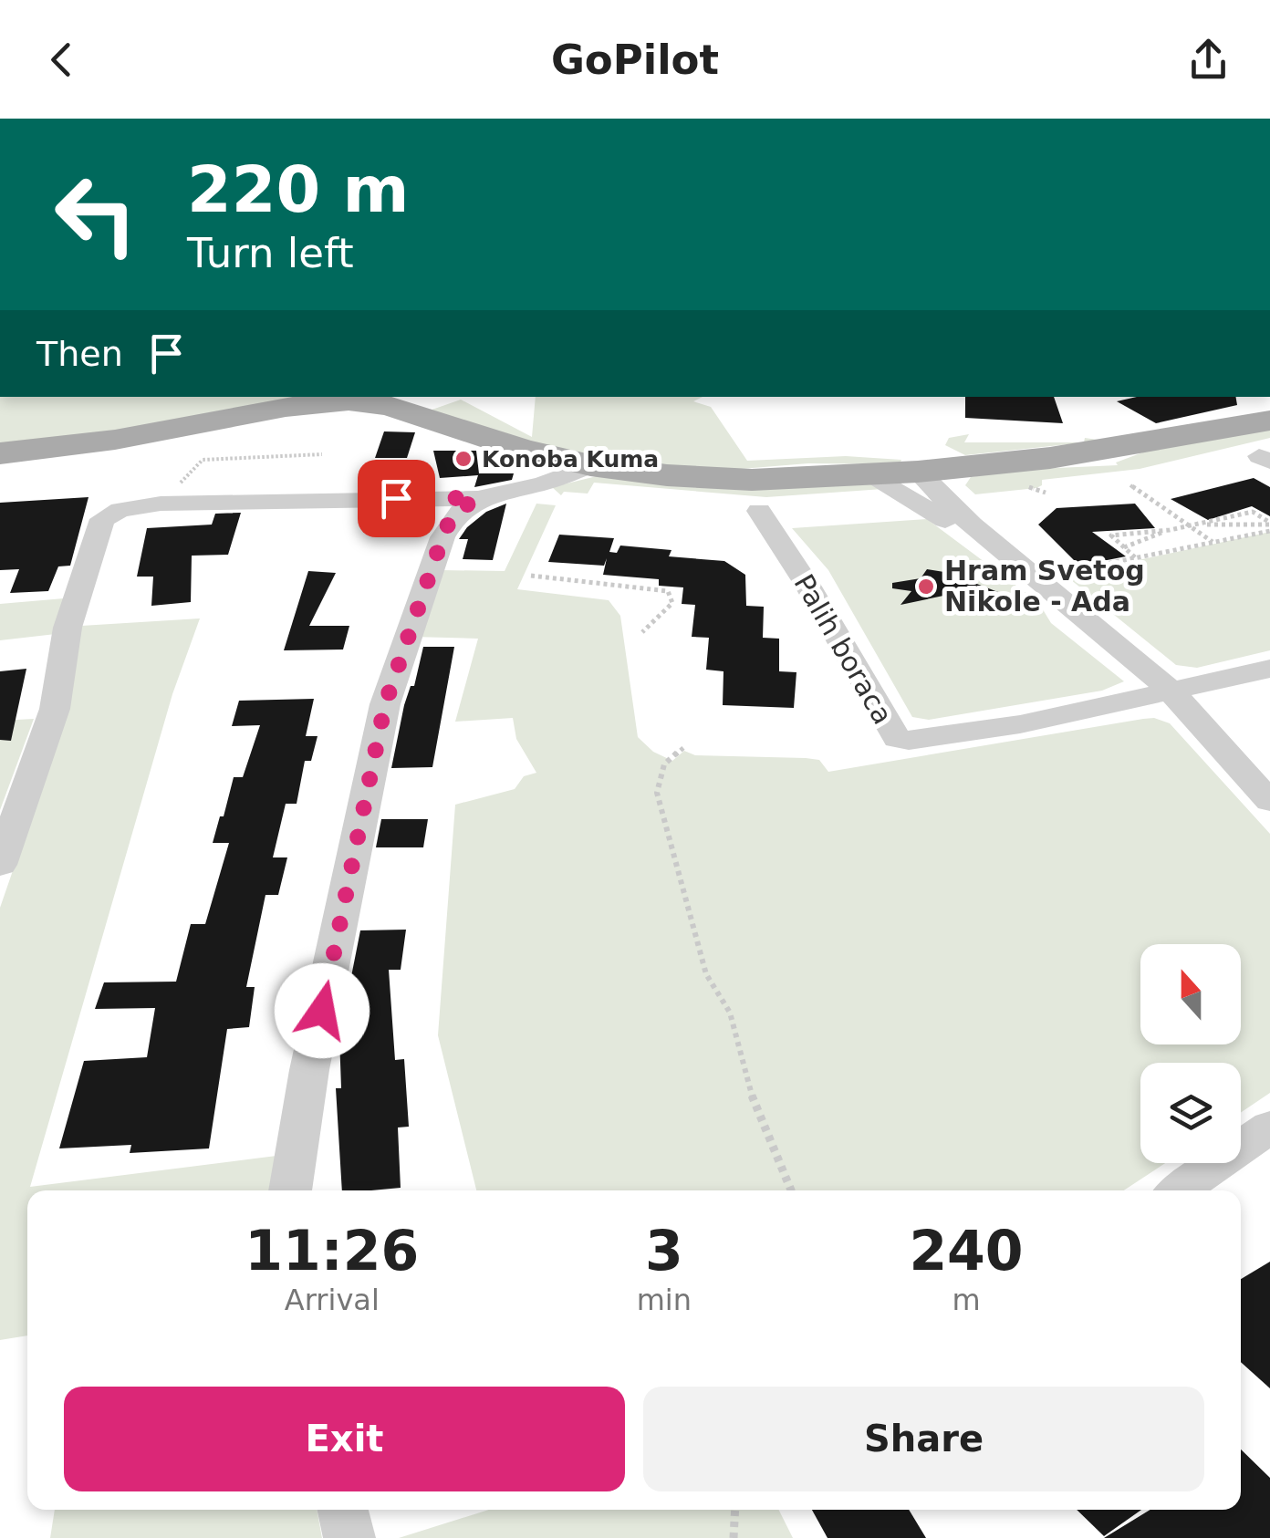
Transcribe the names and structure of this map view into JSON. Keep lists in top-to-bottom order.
{
  "streets": {
    "street": ["Palih boraca"]
  },
  "places": ["Konoba Kuma", "Hram Svetog Nikole - Ada"],
  "north": "top",
  "page": {
    "header": "GoPilot",
    "turn": ["220 m", "Turn left"],
    "then": "Then",
    "eta": [
      "11:26",
      "Arrival",
      "3",
      "min",
      "240",
      "m"
    ],
    "buttons": ["Exit", "Share"]
  }
}
